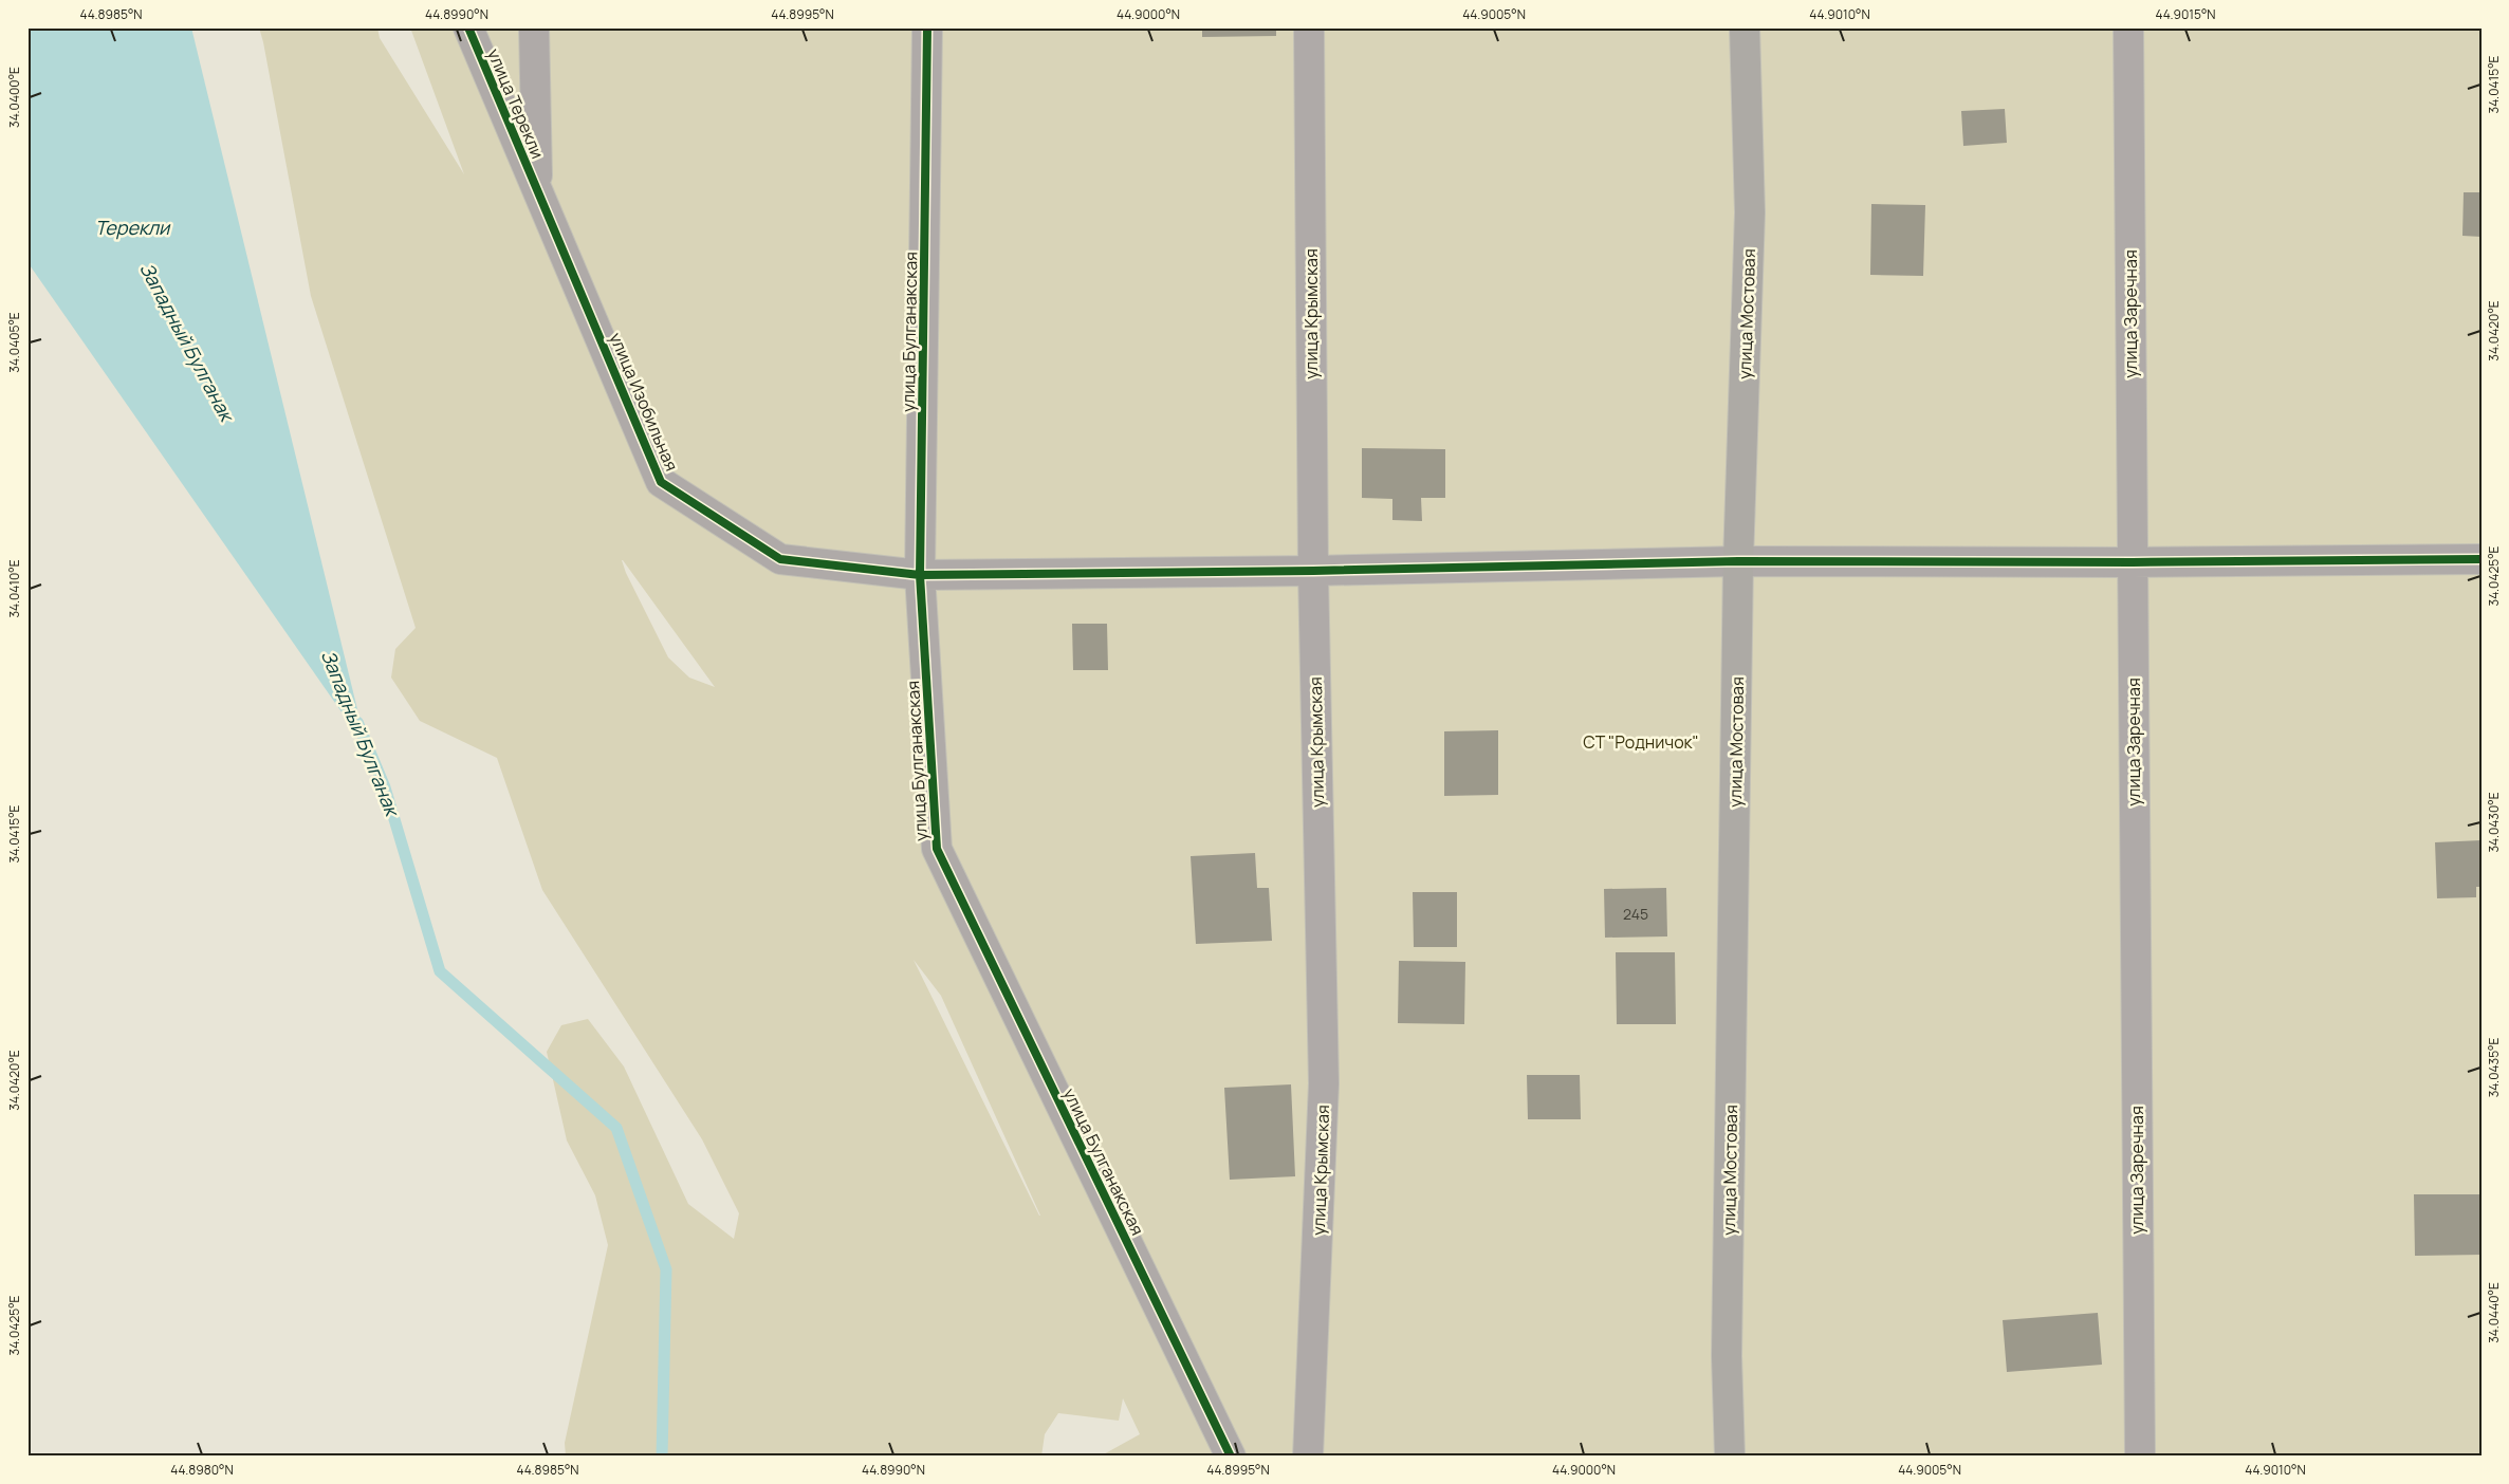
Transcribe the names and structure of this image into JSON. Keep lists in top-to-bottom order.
{
  "streets": {
    "street": [
      "улица Терекли",
      "улица Крымская",
      "улица Мостовая",
      "улица Заречная",
      "улица Булганакская",
      "улица Изобильная"
    ]
  },
  "crossings": [
    ["улица Терекли", "улица Изобильная"],
    ["улица Крымская", "улица Изобильная"],
    ["улица Мостовая", "улица Изобильная"],
    ["улица Заречная", "улица Изобильная"],
    ["улица Булганакская", "улица Изобильная"]
  ],
  "water": ["Терекли", "Западный Булганак"],
  "parks": ["СТ \"Родничок\""],
  "house_numbers": ["245"],
  "coordinates": [
    "44.8985°N",
    "44.8990°N",
    "44.8995°N",
    "44.9000°N",
    "44.9005°N",
    "44.9010°N",
    "44.9015°N",
    "34.0415°E",
    "34.0400°E",
    "34.0420°E",
    "34.0405°E",
    "34.0425°E",
    "34.0410°E",
    "34.0430°E",
    "34.0435°E",
    "34.0440°E",
    "44.8980°N"
  ]
}
